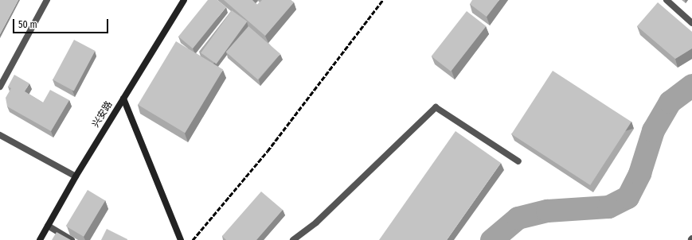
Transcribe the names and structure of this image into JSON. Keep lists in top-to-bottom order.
{
  "streets": {
    "street": ["兴安路"]
  },
  "scale_bar": "50 m"
}
